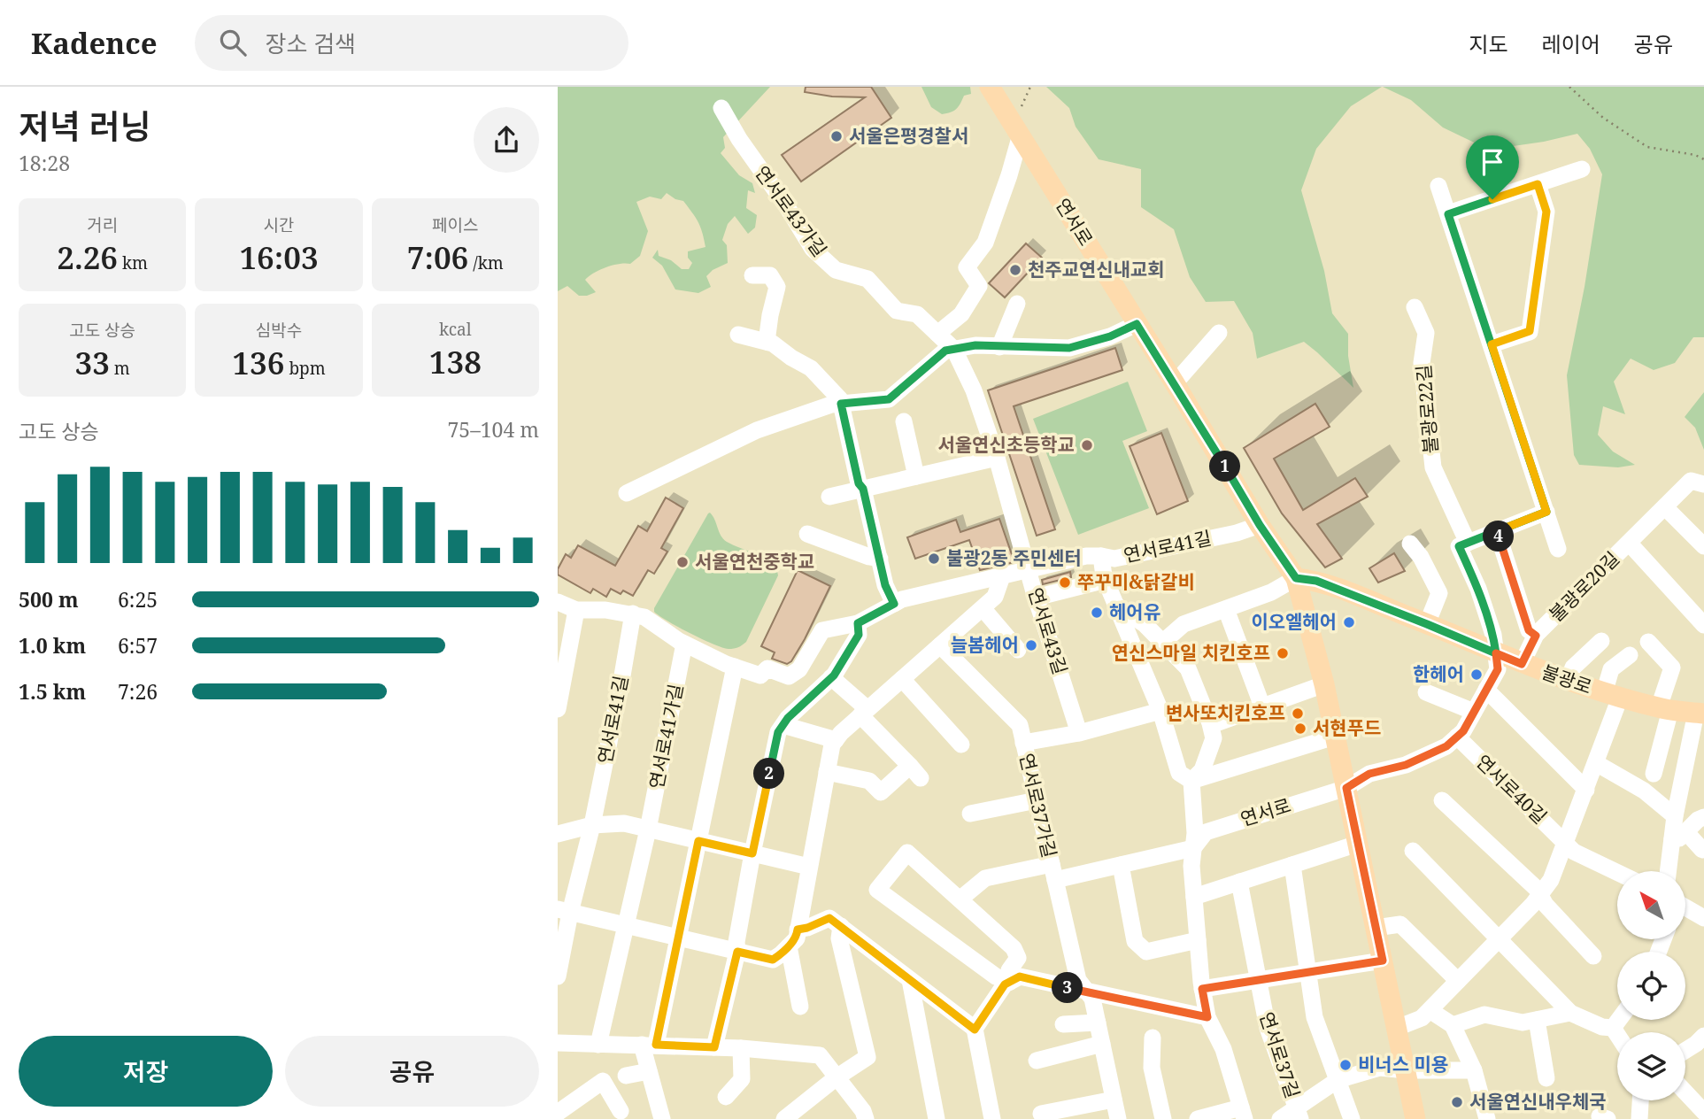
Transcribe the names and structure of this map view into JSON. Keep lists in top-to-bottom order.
{
  "streets": {
    "main road": ["연서로", "불광로"],
    "street": [
      "연서로43가길",
      "불광로22길",
      "연서로41길",
      "불광로20길",
      "연서로43길",
      "연서로41가길",
      "연서로40길",
      "연서로37가길",
      "연서로37길"
    ]
  },
  "crossings": [
    ["연서로43가길", "연서로43길"],
    ["연서로", "불광로22길"],
    ["연서로", "연서로41길"],
    ["연서로", "불광로"],
    ["연서로", "연서로40길"],
    ["불광로22길", "불광로"],
    ["연서로41길", "연서로43길"],
    ["연서로41길", "연서로41가길"],
    ["불광로20길", "불광로"],
    ["불광로", "연서로40길"]
  ],
  "places": [
    "서울은평경찰서",
    "천주교연신내교회",
    "서울연신초등학교",
    "불광2동 주민센터",
    "서울연천중학교",
    "쭈꾸미&닭갈비",
    "헤어유",
    "이오엘헤어",
    "늘봄헤어",
    "연신스마일 치킨호프",
    "한헤어",
    "변사또치킨호프",
    "서현푸드",
    "비너스 미용",
    "서울연신내우체국"
  ],
  "north": "top left",
  "page": {
    "header": "Kadence",
    "search": "장소 검색",
    "nav": ["지도", "레이어", "공유"],
    "heading": ["저녁 러닝", "18:28"],
    "stats": [
      ["거리", "2.26 km"],
      ["시간", "16:03"],
      ["페이스", "7:06 /km"],
      ["고도 상승", "33 m"],
      ["심박수", "136 bpm"],
      ["kcal", "138"]
    ],
    "chart": ["고도 상승", "75–104 m"],
    "pins": [
      "1",
      "4",
      "2",
      "3"
    ],
    "list": [
      {
        "name": "500 m",
        "note": "6:25"
      },
      {
        "name": "1.0 km",
        "note": "6:57"
      },
      {
        "name": "1.5 km",
        "note": "7:26"
      }
    ],
    "buttons": ["저장", "공유"]
  }
}
